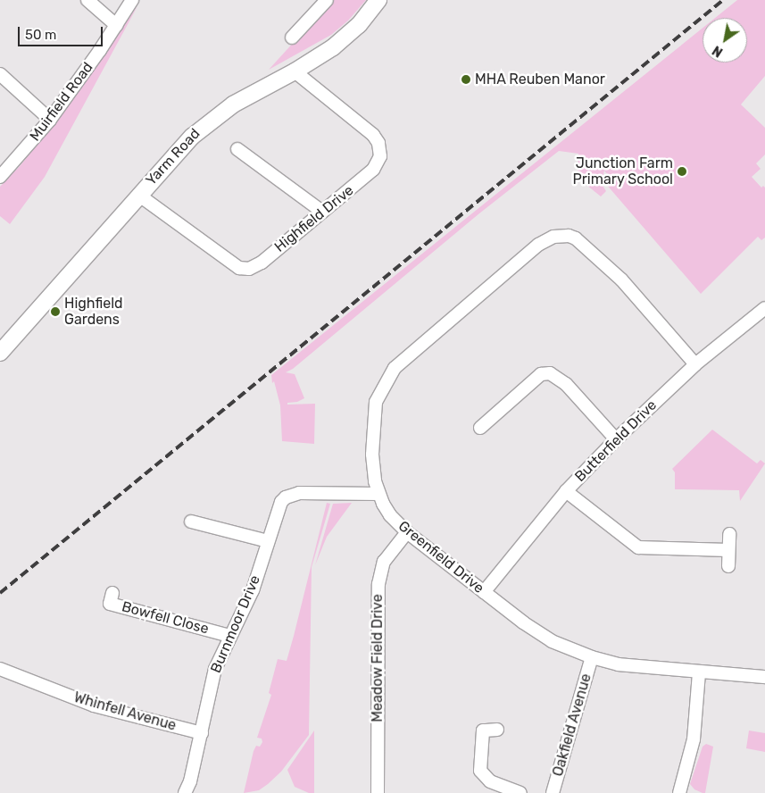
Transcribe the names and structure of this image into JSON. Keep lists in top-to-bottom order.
{
  "streets": {
    "main road": ["Yarm Road"],
    "street": [
      "Muirfield Road",
      "Highfield Drive",
      "Butterfield Drive",
      "Greenfield Drive",
      "Bowfell Close",
      "Burnmoor Drive",
      "Meadow Field Drive",
      "Whinfell Avenue",
      "Oakfield Avenue"
    ]
  },
  "crossings": [
    ["Yarm Road", "Highfield Drive"],
    ["Butterfield Drive", "Greenfield Drive"],
    ["Greenfield Drive", "Burnmoor Drive"],
    ["Greenfield Drive", "Meadow Field Drive"],
    ["Greenfield Drive", "Oakfield Avenue"],
    ["Bowfell Close", "Burnmoor Drive"],
    ["Burnmoor Drive", "Whinfell Avenue"]
  ],
  "places": ["MHA Reuben Manor", "Junction Farm Primary School", "Highfield Gardens"],
  "scale_bar": "50 m",
  "north": "bottom left"
}
